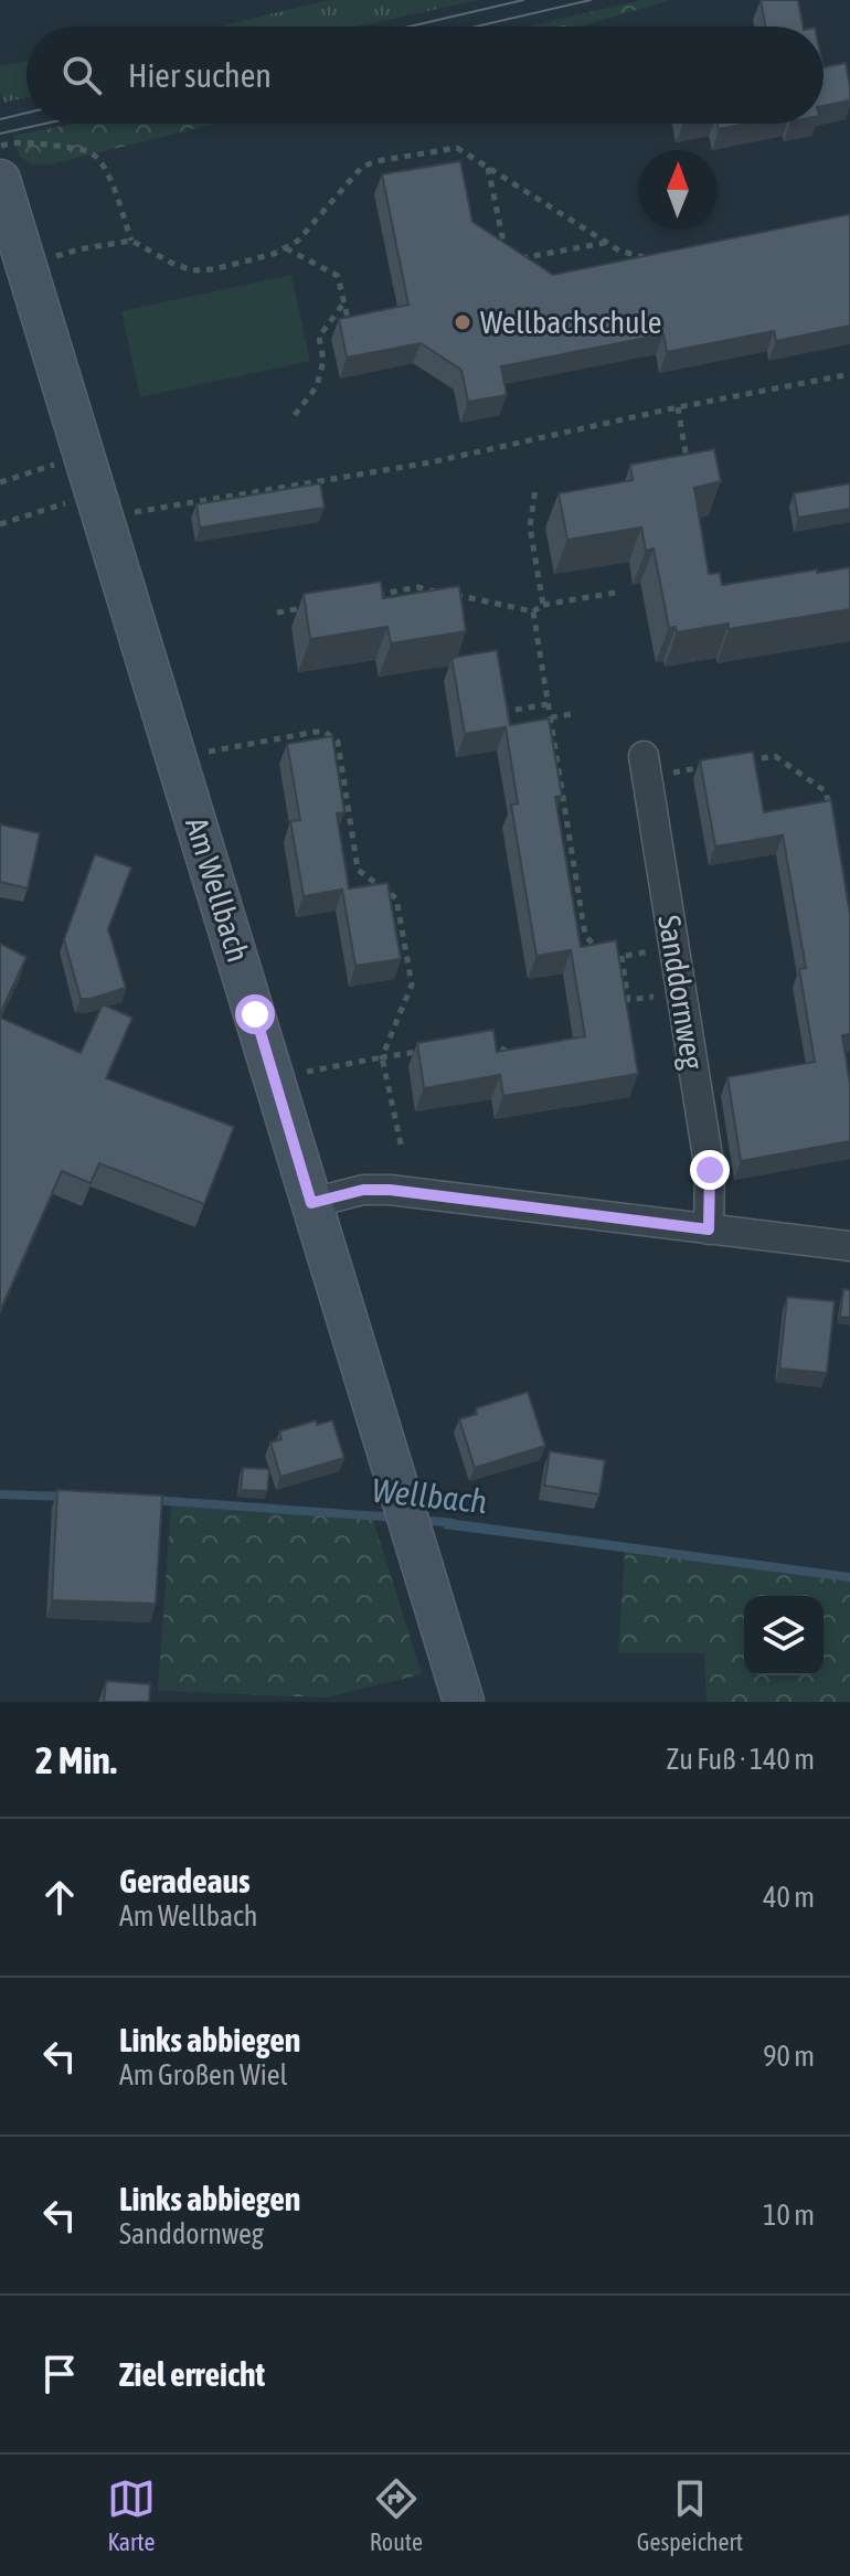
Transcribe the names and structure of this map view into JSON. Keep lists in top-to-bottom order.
{
  "streets": {
    "main road": ["Am Wellbach"],
    "street": ["Sanddornweg"]
  },
  "water": ["Wellbach"],
  "places": ["Wellbachschule"],
  "north": "top",
  "page": {
    "search": "Hier suchen",
    "heading": ["2 Min.", "Zu Fuß · 140 m"],
    "list": [
      ["Geradeaus", "Am Wellbach", "40 m"],
      ["Links abbiegen", "Am Großen Wiel", "90 m"],
      ["Links abbiegen", "Sanddornweg", "10 m"],
      "Ziel erreicht"
    ],
    "nav": ["Karte", "Route", "Gespeichert"]
  }
}
